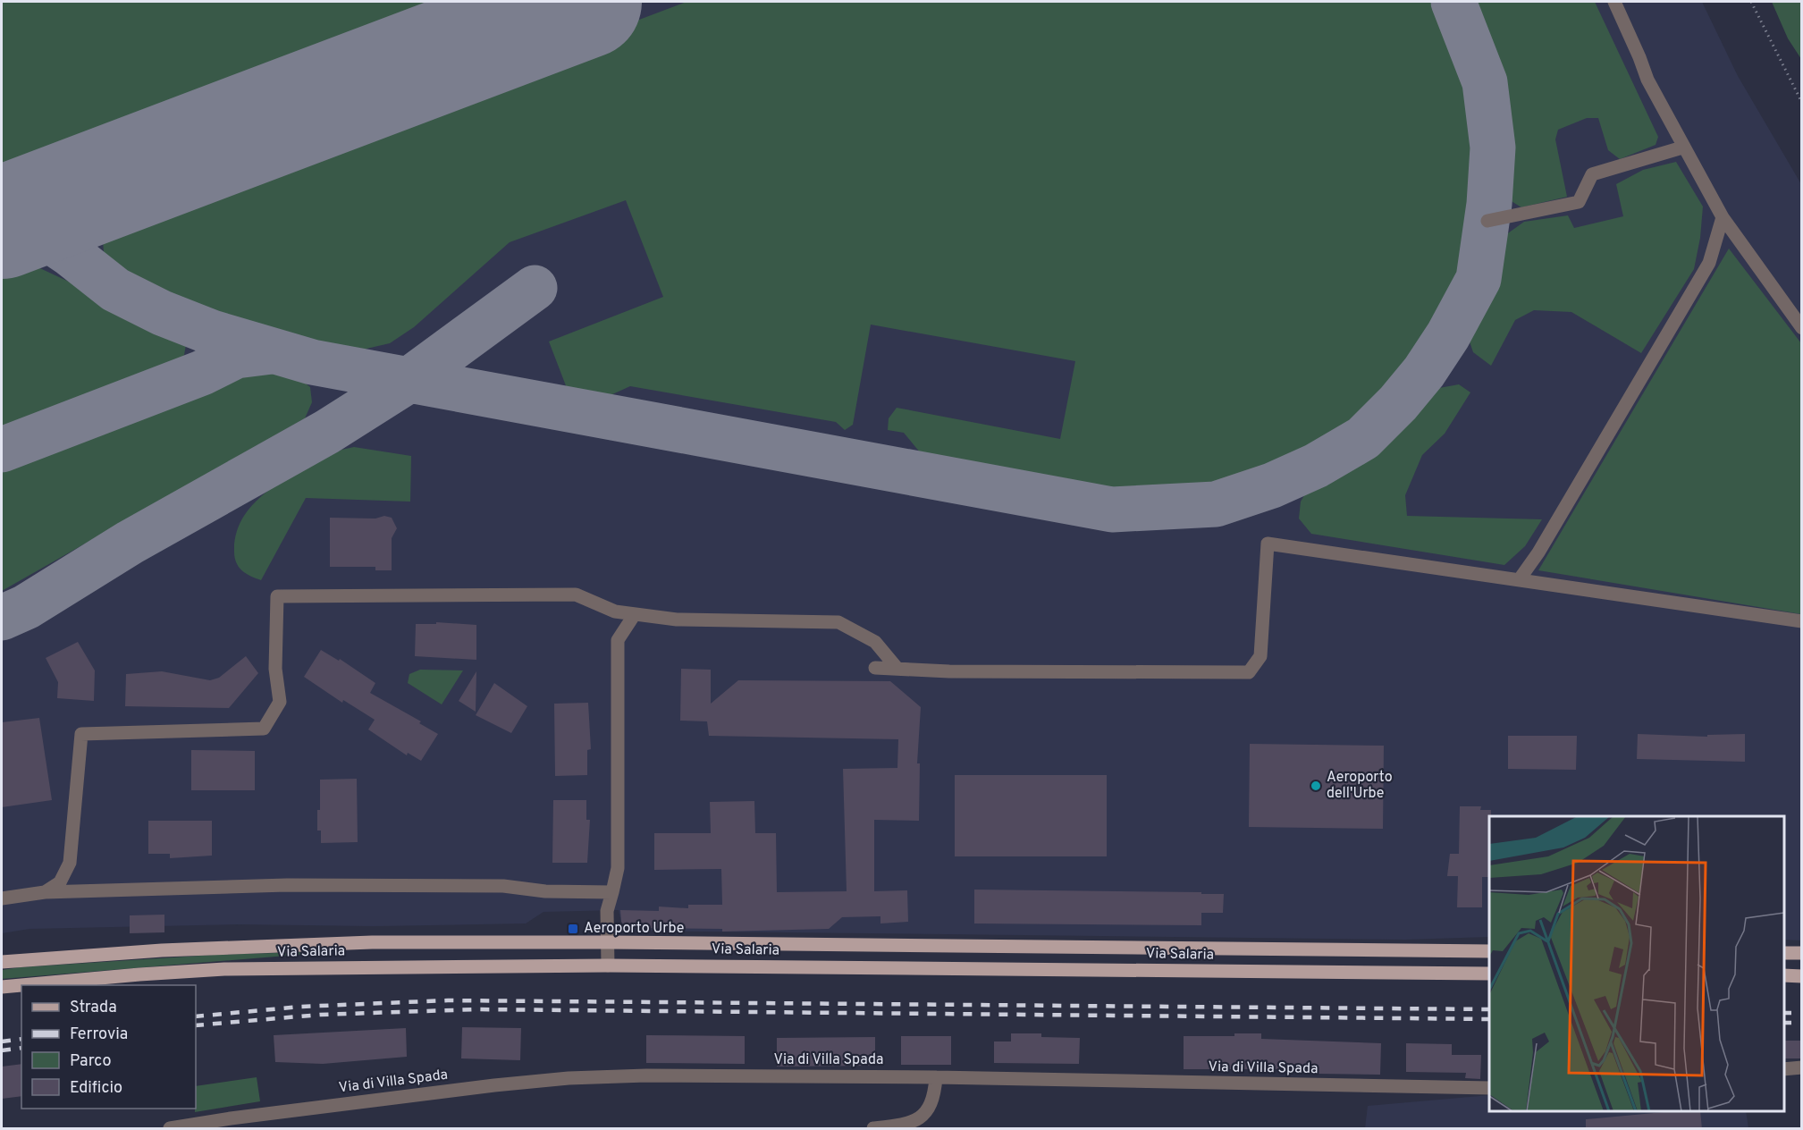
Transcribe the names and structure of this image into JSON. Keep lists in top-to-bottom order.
{
  "streets": {
    "main road": ["Via Salaria"],
    "street": ["Via di Villa Spada"]
  },
  "places": {
    "other": ["Aeroporto dell'Urbe"],
    "transit": ["Aeroporto Urbe"]
  },
  "legend": [
    "Strada",
    "Ferrovia",
    "Parco",
    "Edificio"
  ]
}
